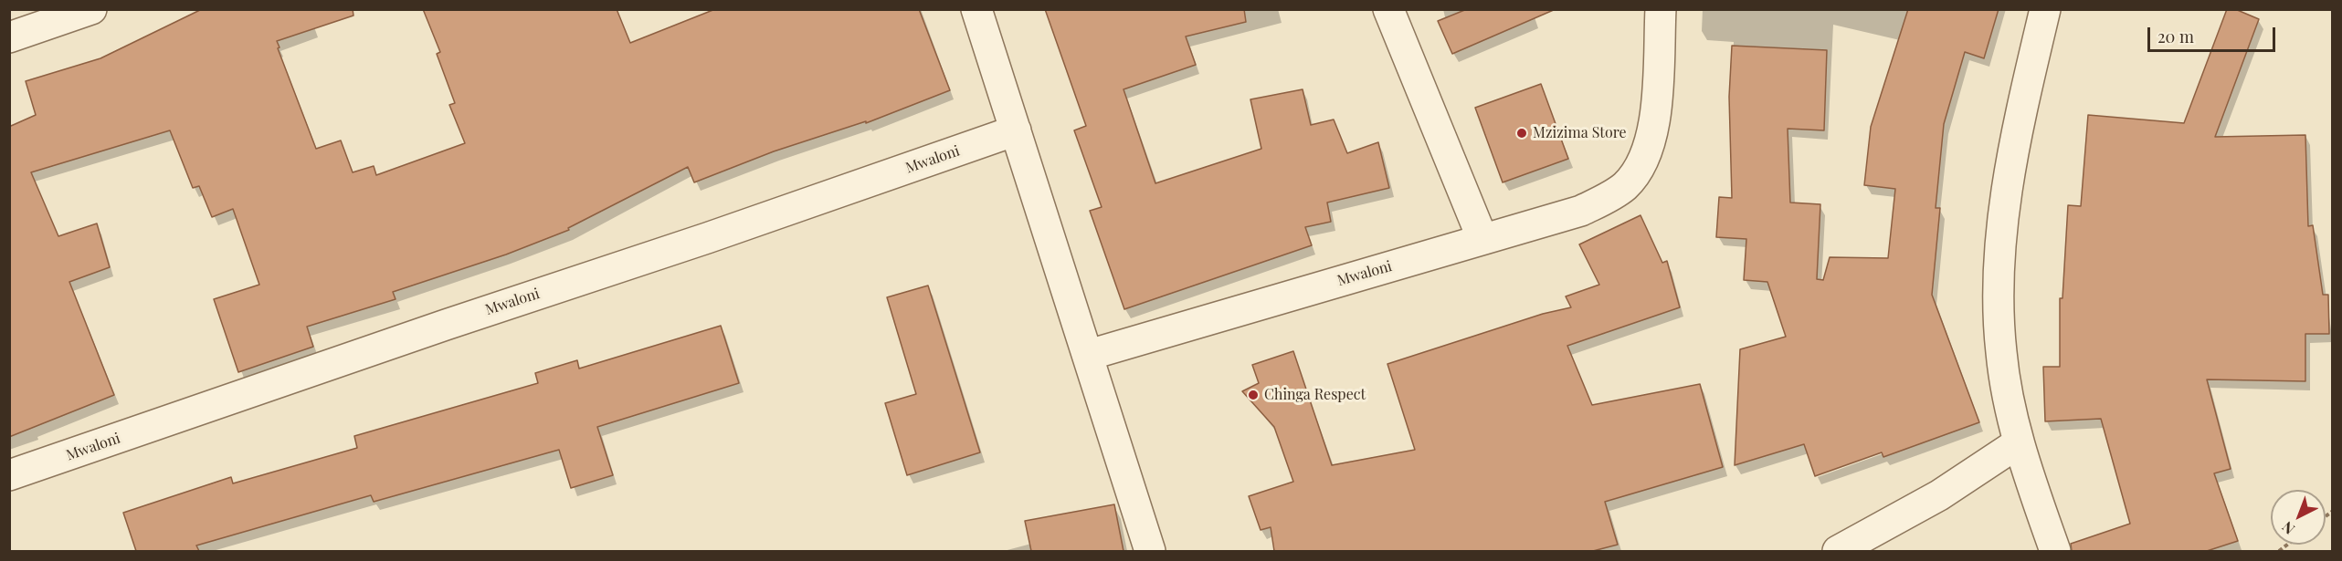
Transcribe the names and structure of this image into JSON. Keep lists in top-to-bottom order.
{
  "streets": {
    "street": ["Mwaloni"]
  },
  "places": ["Mzizima Store", "Chinga Respect"],
  "scale_bar": "20 m",
  "north": "bottom left"
}
